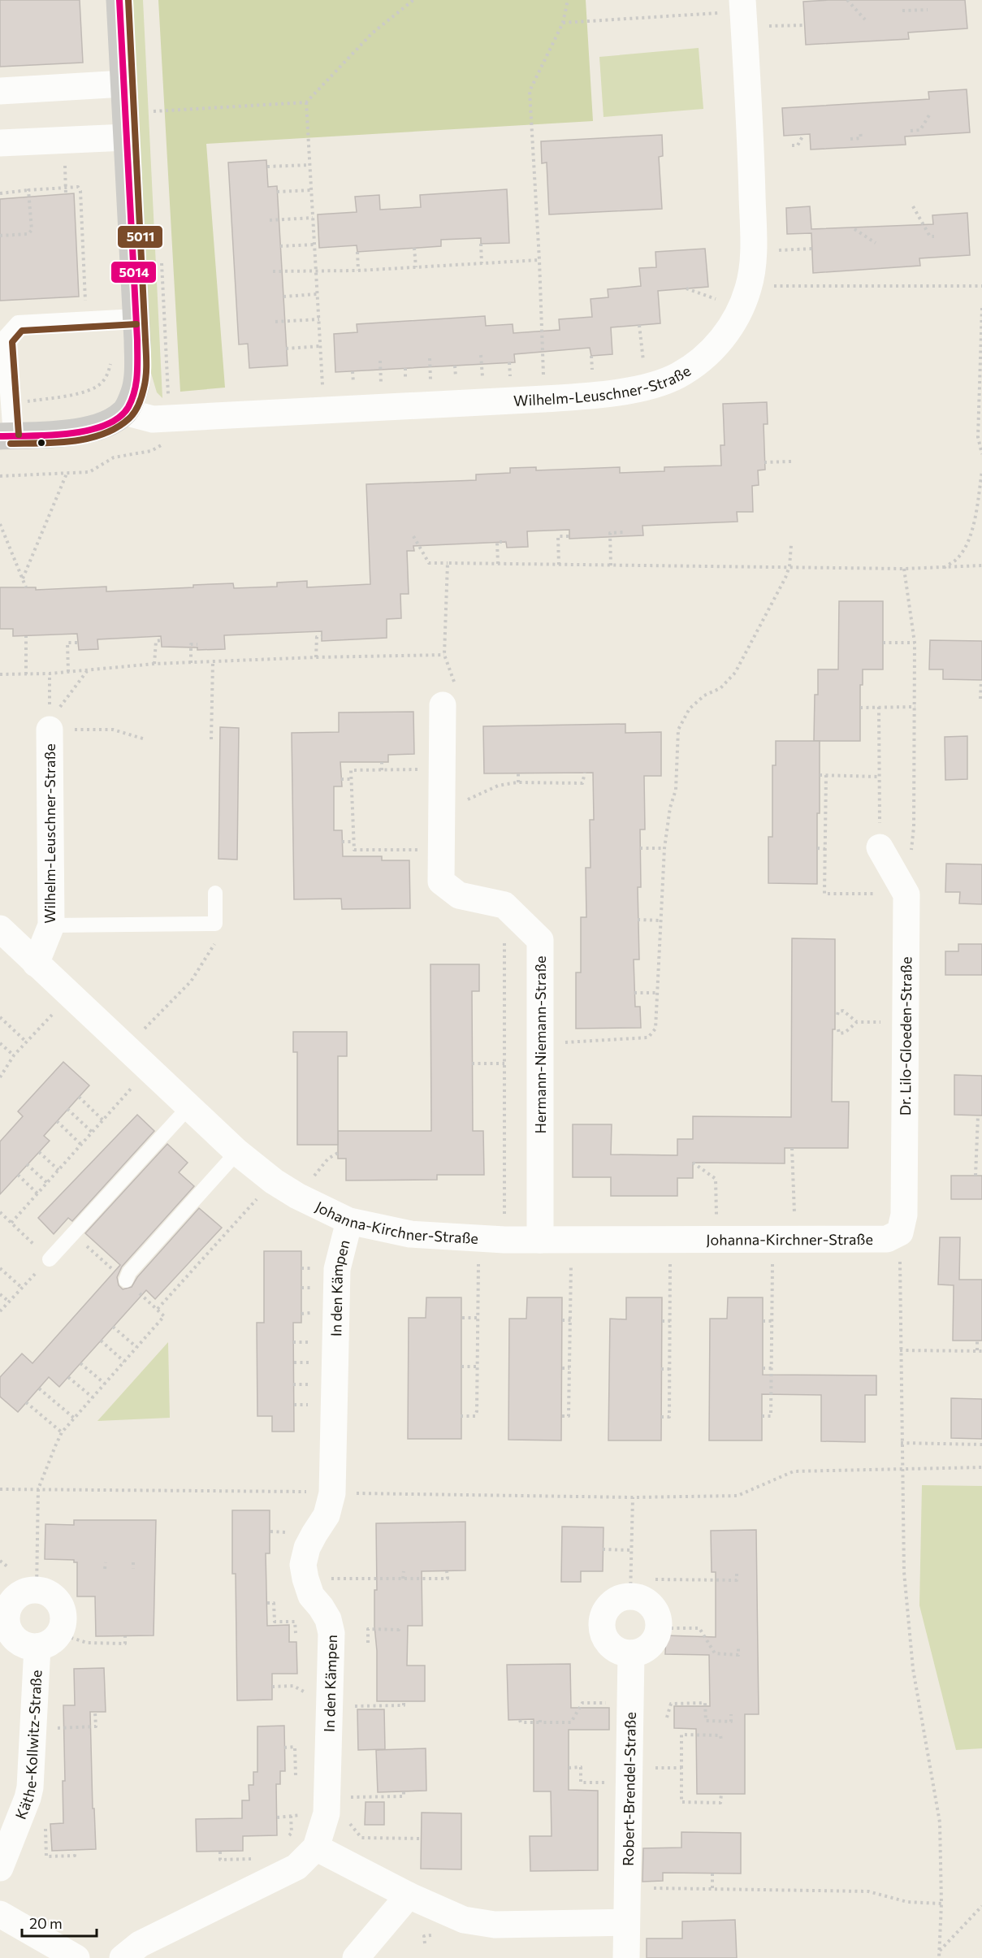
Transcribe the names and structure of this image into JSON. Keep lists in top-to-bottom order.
{
  "streets": {
    "street": [
      "Wilhelm-Leuschner-Straße",
      "Dr. Lilo-Gloeden-Straße",
      "Hermann-Niemann-Straße",
      "Johanna-Kirchner-Straße",
      "In den Kämpen",
      "Käthe-Kollwitz-Straße",
      "Robert-Brendel-Straße"
    ]
  },
  "crossings": [
    ["Wilhelm-Leuschner-Straße", "Johanna-Kirchner-Straße"],
    ["Dr. Lilo-Gloeden-Straße", "Johanna-Kirchner-Straße"],
    ["Hermann-Niemann-Straße", "Johanna-Kirchner-Straße"],
    ["Johanna-Kirchner-Straße", "In den Kämpen"]
  ],
  "lines": ["transit line 5014", "transit line 5011"],
  "scale_bar": "20 m"
}
